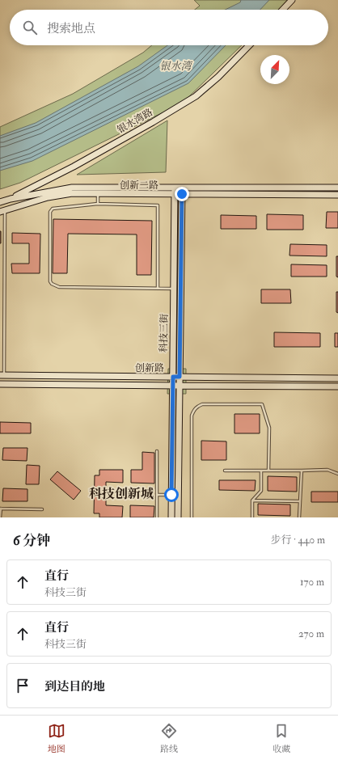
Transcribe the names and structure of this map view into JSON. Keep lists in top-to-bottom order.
{
  "streets": {
    "street": [
      "银水湾路",
      "创新二路",
      "科技三街",
      "创新路"
    ]
  },
  "crossings": [
    ["银水湾路", "创新二路"],
    ["创新二路", "科技三街"],
    ["科技三街", "创新路"]
  ],
  "districts": ["科技创新城"],
  "water": ["银水湾"],
  "north": "top right",
  "page": {
    "search": "搜索地点",
    "heading": ["6 分钟", "步行 · 440 m"],
    "list": [
      ["直行", "科技三街", "170 m"],
      ["直行", "科技三街", "270 m"],
      "到达目的地"
    ],
    "nav": ["地图", "路线", "收藏"]
  }
}
